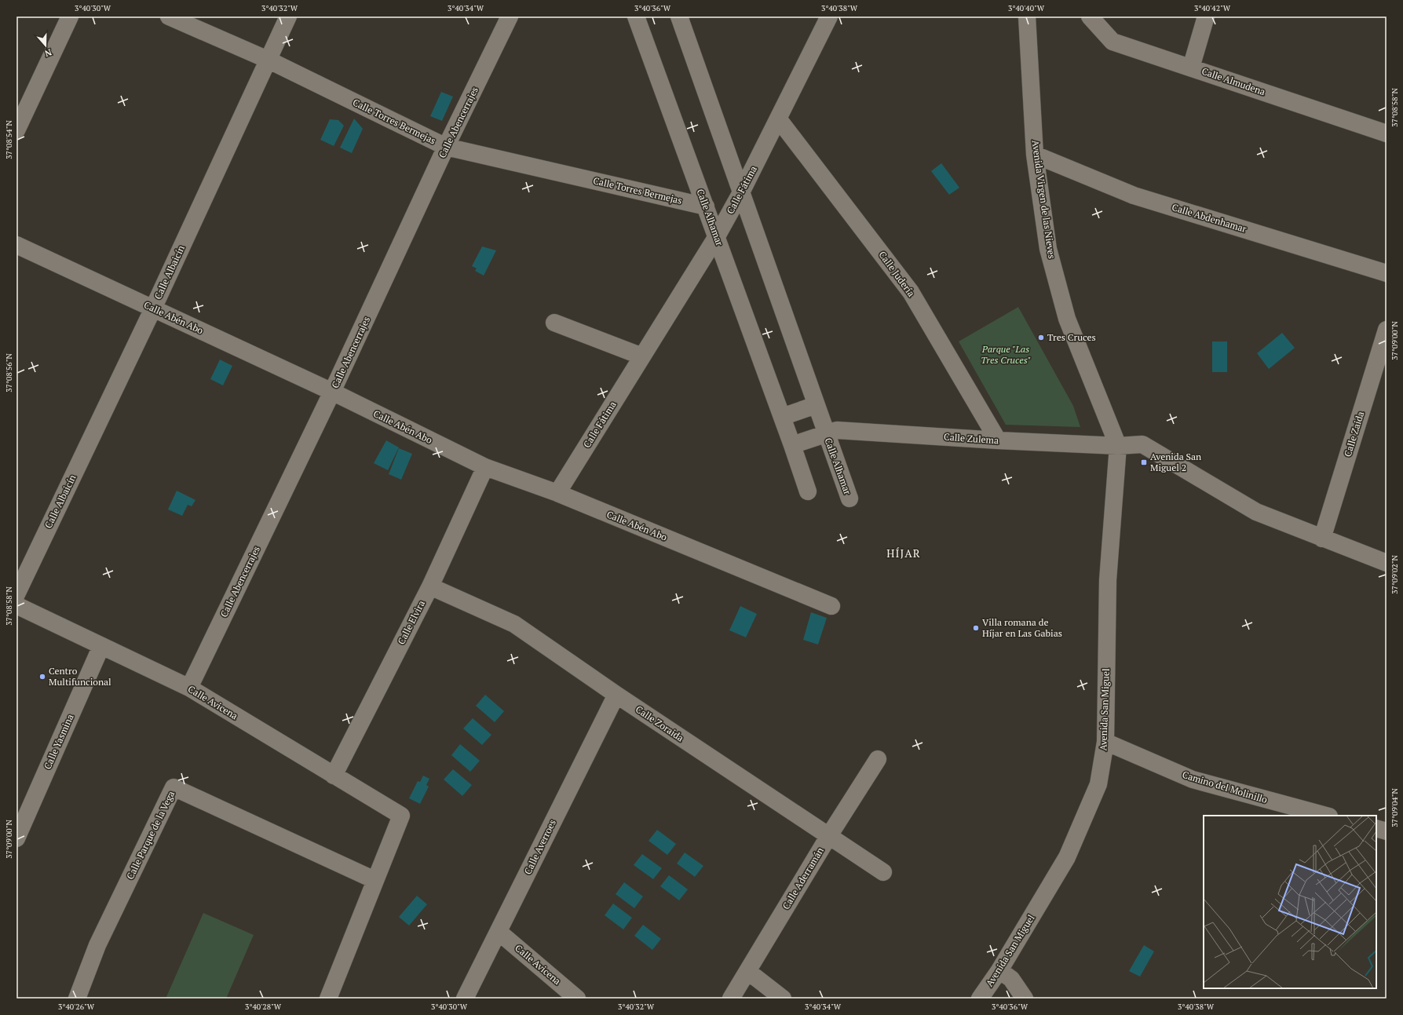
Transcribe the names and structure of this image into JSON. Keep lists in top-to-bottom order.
{
  "streets": {
    "street": [
      "Calle Almudena",
      "Calle Torres Bermejas",
      "Calle Abencerrajes",
      "Calle Fátima",
      "Avenida Virgen de las Nieves",
      "Calle Alhamar",
      "Calle Abdenhamar",
      "Calle Albaicín",
      "Calle Judería",
      "Calle Abén Abo",
      "Calle Zaida",
      "Calle Zulema",
      "Calle Elvira",
      "Calle Avicena",
      "Avenida San Miguel",
      "Calle Zoraida",
      "Calle Yasmina",
      "Camino del Molinillo",
      "Calle Parque de la Vega",
      "Calle Averroes",
      "Calle Aderramán"
    ]
  },
  "crossings": [
    ["Calle Torres Bermejas", "Calle Abencerrajes"],
    ["Calle Torres Bermejas", "Calle Alhamar"],
    ["Calle Torres Bermejas", "Calle Albaicín"],
    ["Calle Abencerrajes", "Calle Abén Abo"],
    ["Calle Abencerrajes", "Calle Avicena"],
    ["Calle Fátima", "Calle Alhamar"],
    ["Calle Fátima", "Calle Judería"],
    ["Calle Fátima", "Calle Abén Abo"],
    ["Avenida Virgen de las Nieves", "Calle Abdenhamar"],
    ["Avenida Virgen de las Nieves", "Calle Zulema"],
    ["Avenida Virgen de las Nieves", "Avenida San Miguel"],
    ["Calle Alhamar", "Calle Zulema"],
    ["Calle Albaicín", "Calle Abén Abo"],
    ["Calle Judería", "Calle Zulema"],
    ["Calle Abén Abo", "Calle Elvira"],
    ["Calle Zaida", "Calle Zulema"],
    ["Calle Zulema", "Avenida San Miguel"],
    ["Calle Elvira", "Calle Avicena"],
    ["Calle Elvira", "Calle Zoraida"],
    ["Calle Avicena", "Calle Yasmina"],
    ["Calle Avicena", "Calle Parque de la Vega"],
    ["Calle Avicena", "Calle Averroes"],
    ["Avenida San Miguel", "Camino del Molinillo"],
    ["Calle Zoraida", "Calle Averroes"],
    ["Calle Zoraida", "Calle Aderramán"]
  ],
  "districts": ["HÍJAR"],
  "parks": ["Parque \"Las Tres Cruces\""],
  "places": {
    "other": ["Tres Cruces", "Villa romana de Híjar en Las Gabias", "Centro Multifuncional"],
    "transit": ["Avenida San Miguel 2"]
  },
  "north": "bottom",
  "coordinates": [
    "3°40'30\"W",
    "3°40'32\"W",
    "3°40'34\"W",
    "3°40'36\"W",
    "3°40'38\"W",
    "3°40'40\"W",
    "3°40'42\"W",
    "37°08'58\"N",
    "37°08'54\"N",
    "37°09'00\"N",
    "37°08'56\"N",
    "37°09'02\"N",
    "37°09'04\"N",
    "3°40'26\"W",
    "3°40'28\"W"
  ]
}
